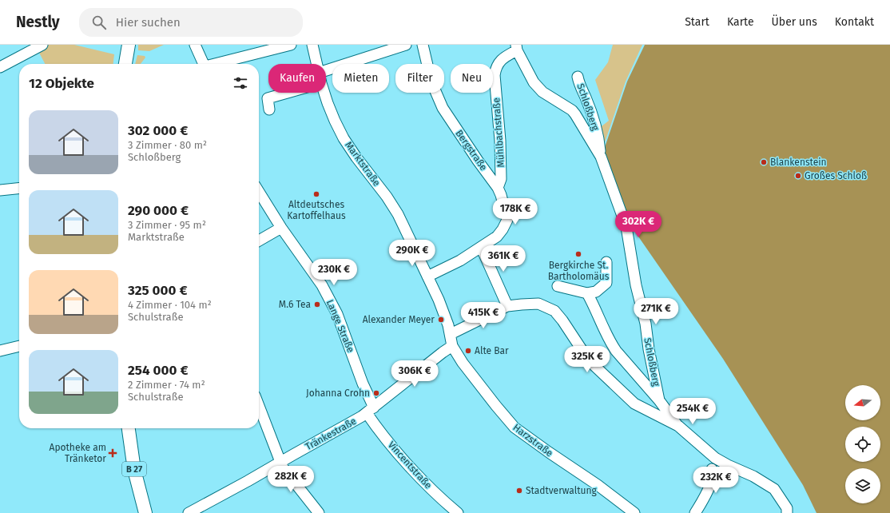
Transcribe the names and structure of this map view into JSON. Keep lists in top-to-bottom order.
{
  "streets": {
    "main road": ["B 27"],
    "street": [
      "Schloßberg",
      "Mühlbachstraße",
      "Bergstraße",
      "Marktstraße",
      "Lange Straße",
      "Tränkestraße",
      "Harzstraße",
      "Vincentstraße"
    ]
  },
  "crossings": [
    ["Schloßberg", "Mühlbachstraße"],
    ["Mühlbachstraße", "Bergstraße"],
    ["Bergstraße", "Marktstraße"],
    ["Lange Straße", "Tränkestraße"],
    ["Lange Straße", "Vincentstraße"],
    ["Tränkestraße", "Harzstraße"],
    ["Tränkestraße", "Vincentstraße"]
  ],
  "places": {
    "other": [
      "Blankenstein",
      "Großes Schloß",
      "Altdeutsches Kartoffelhaus",
      "Bergkirche St. Bartholomäus",
      "M.6 Tea",
      "Alexander Meyer",
      "Alte Bar",
      "Johanna Crohn",
      "Stadtverwaltung"
    ],
    "health": ["Apotheke am Tränketor"]
  },
  "north": "left",
  "page": {
    "header": "Nestly",
    "search": "Hier suchen",
    "nav": [
      "Start",
      "Karte",
      "Über uns",
      "Kontakt"
    ],
    "chip": [
      "Kaufen",
      "Mieten",
      "Filter",
      "Neu"
    ],
    "heading": "12 Objekte",
    "list": [
      {
        "name": "302 000 €",
        "note": "3 Zimmer · 80 m² · Schloßberg"
      },
      {
        "name": "290 000 €",
        "note": "3 Zimmer · 95 m² · Marktstraße"
      },
      {
        "name": "325 000 €",
        "note": "4 Zimmer · 104 m² · Schulstraße"
      },
      {
        "name": "254 000 €",
        "note": "2 Zimmer · 74 m² · Schulstraße"
      }
    ],
    "price": [
      "178K €",
      "302K €",
      "290K €",
      "361K €",
      "230K €",
      "271K €",
      "415K €",
      "325K €",
      "306K €",
      "254K €",
      "282K €",
      "232K €"
    ]
  }
}
